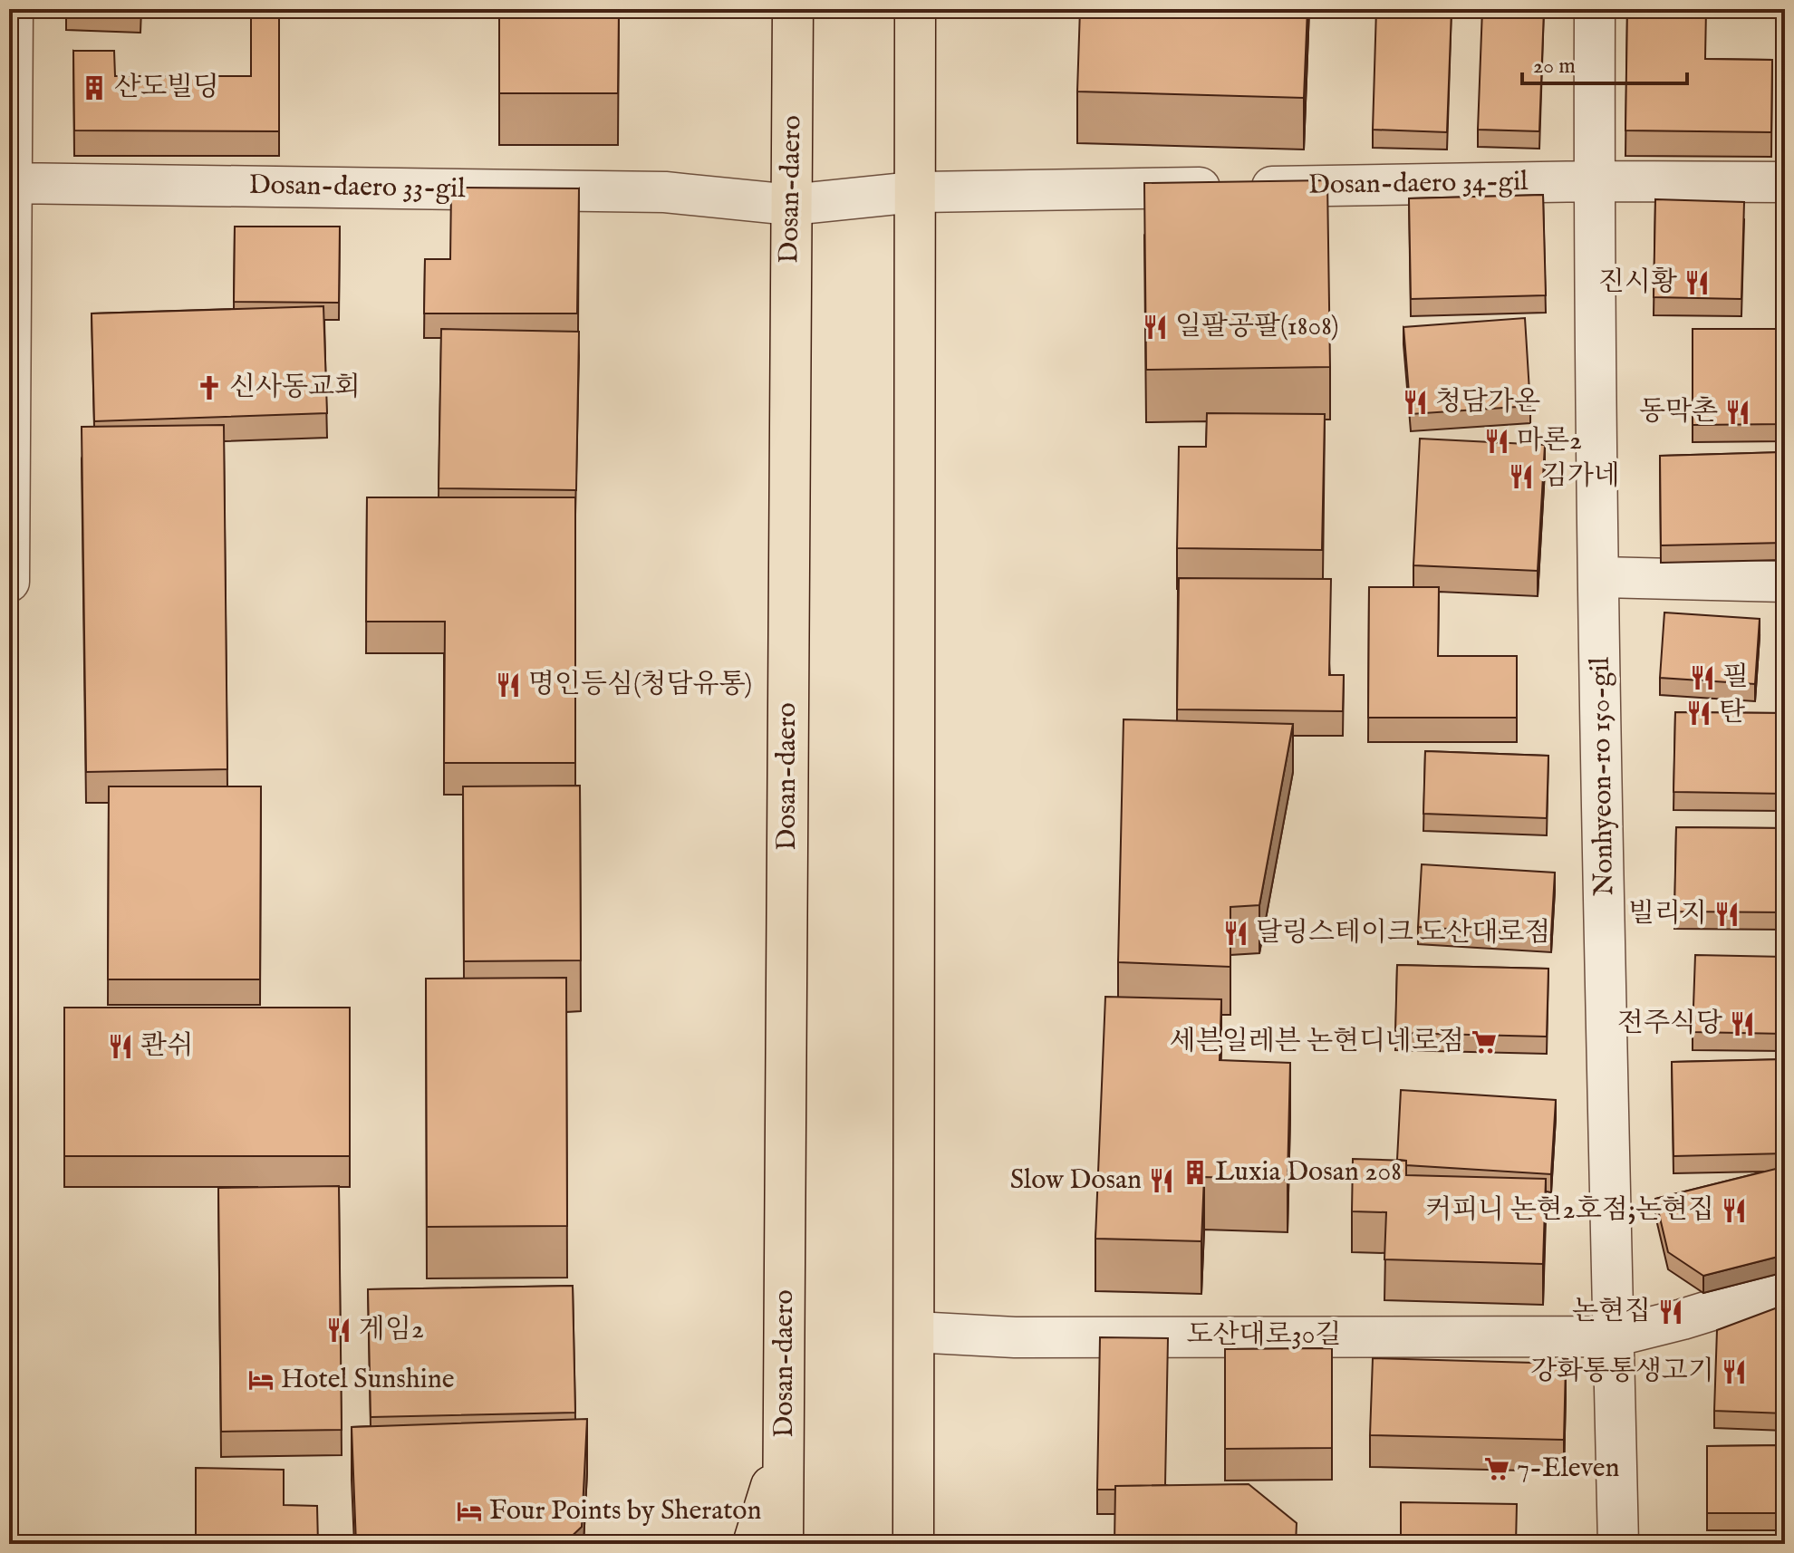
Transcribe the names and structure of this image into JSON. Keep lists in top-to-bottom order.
{
  "streets": {
    "main road": ["Dosan-daero"],
    "street": [
      "Dosan-daero 34-gil",
      "Dosan-daero 33-gil",
      "Nonhyeon-ro 150-gil",
      "도산대로30길"
    ]
  },
  "crossings": [
    ["Dosan-daero 34-gil", "Dosan-daero 33-gil"],
    ["Dosan-daero 34-gil", "Dosan-daero"],
    ["Dosan-daero 34-gil", "Nonhyeon-ro 150-gil"],
    ["Dosan-daero 33-gil", "Dosan-daero"],
    ["Nonhyeon-ro 150-gil", "도산대로30길"]
  ],
  "places": {
    "building": ["산도빌딩", "Luxia Dosan 208"],
    "restaurant": [
      "진시황",
      "일팔공팔(1808)",
      "청담가온",
      "동막촌",
      "마론2",
      "김가네",
      "필",
      "명인등심(청담유통)",
      "탄",
      "빌리지",
      "달링스테이크 도산대로점",
      "전주식당",
      "콴쉬",
      "Slow Dosan",
      "커피니 논현2호점;논현집",
      "논현집",
      "게임2",
      "강화통통생고기"
    ],
    "church": ["신사동교회"],
    "supermarket": ["세븐일레븐 논현디네로점", "7-Eleven"],
    "hotel": ["Hotel Sunshine", "Four Points by Sheraton"]
  },
  "scale_bar": "20 m"
}
